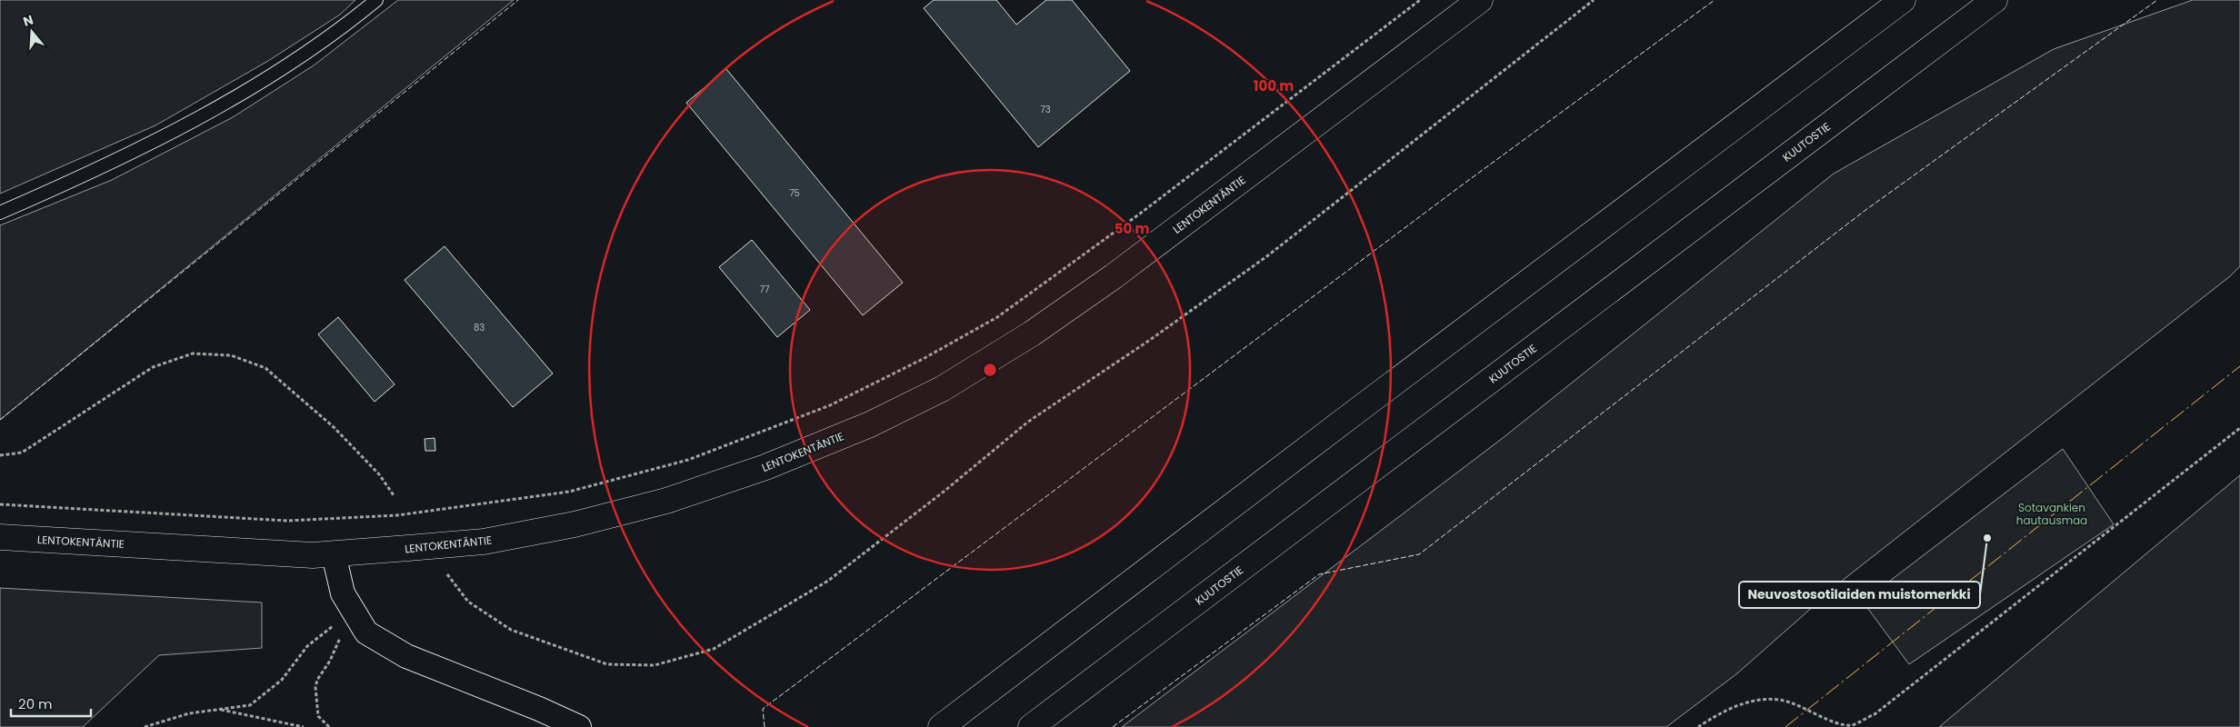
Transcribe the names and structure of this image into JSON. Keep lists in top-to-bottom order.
{
  "streets": {
    "main road": ["KUUTOSTIE", "LENTOKENTÄNTIE"]
  },
  "parks": ["Sotavankien hautausmaa"],
  "places": ["Neuvostosotilaiden muistomerkki"],
  "house_numbers": [
    "73",
    "75",
    "77",
    "83"
  ],
  "scale_bar": "20 m",
  "north": "top",
  "rings": ["100 m", "50 m"]
}
